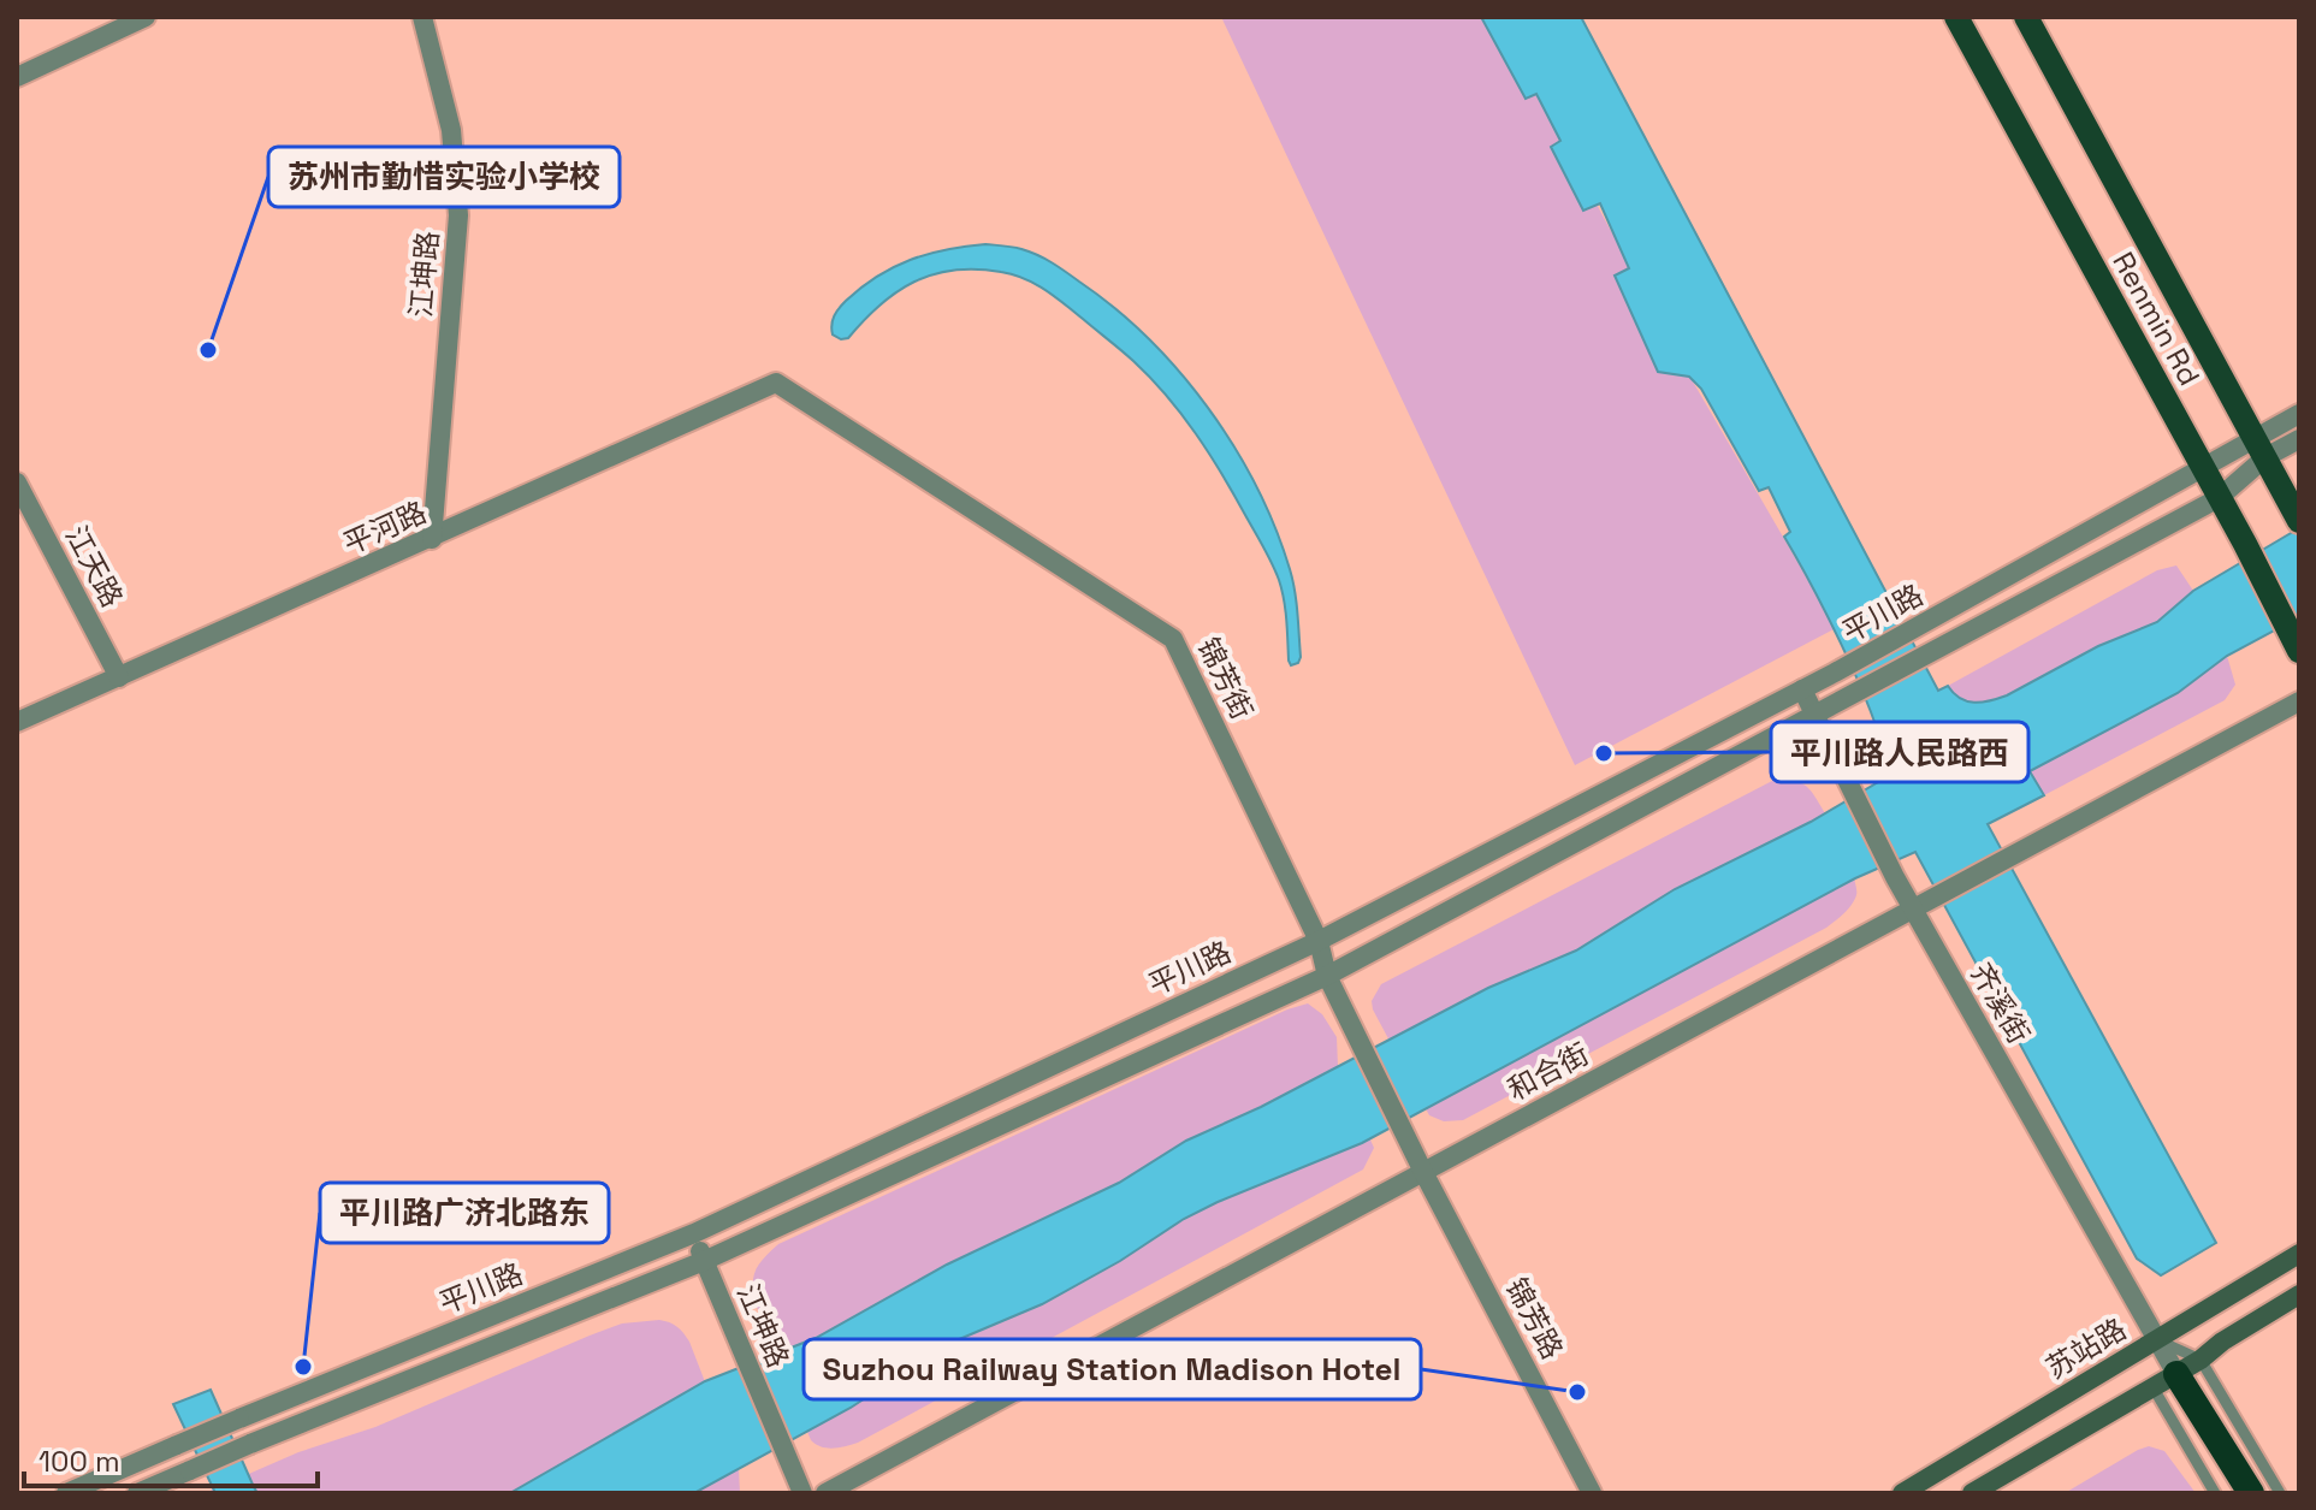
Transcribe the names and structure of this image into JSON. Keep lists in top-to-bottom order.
{
  "streets": {
    "main road": ["Renmin Rd", "苏站路"],
    "street": [
      "江坤路",
      "平河路",
      "江天路",
      "平川路",
      "锦芳街",
      "齐溪街",
      "和合街",
      "锦芳路"
    ]
  },
  "crossings": [
    ["江坤路", "平河路"],
    ["江坤路", "平川路"],
    ["Renmin Rd", "平川路"],
    ["平河路", "江天路"],
    ["平河路", "锦芳街"],
    ["平川路", "锦芳街"],
    ["平川路", "齐溪街"],
    ["锦芳街", "和合街"],
    ["锦芳街", "锦芳路"],
    ["齐溪街", "和合街"],
    ["齐溪街", "苏站路"],
    ["和合街", "锦芳路"]
  ],
  "places": [
    "苏州市勤惜实验小学校",
    "平川路人民路西",
    "平川路广济北路东",
    "Suzhou Railway Station Madison Hotel"
  ],
  "scale_bar": "100 m"
}
